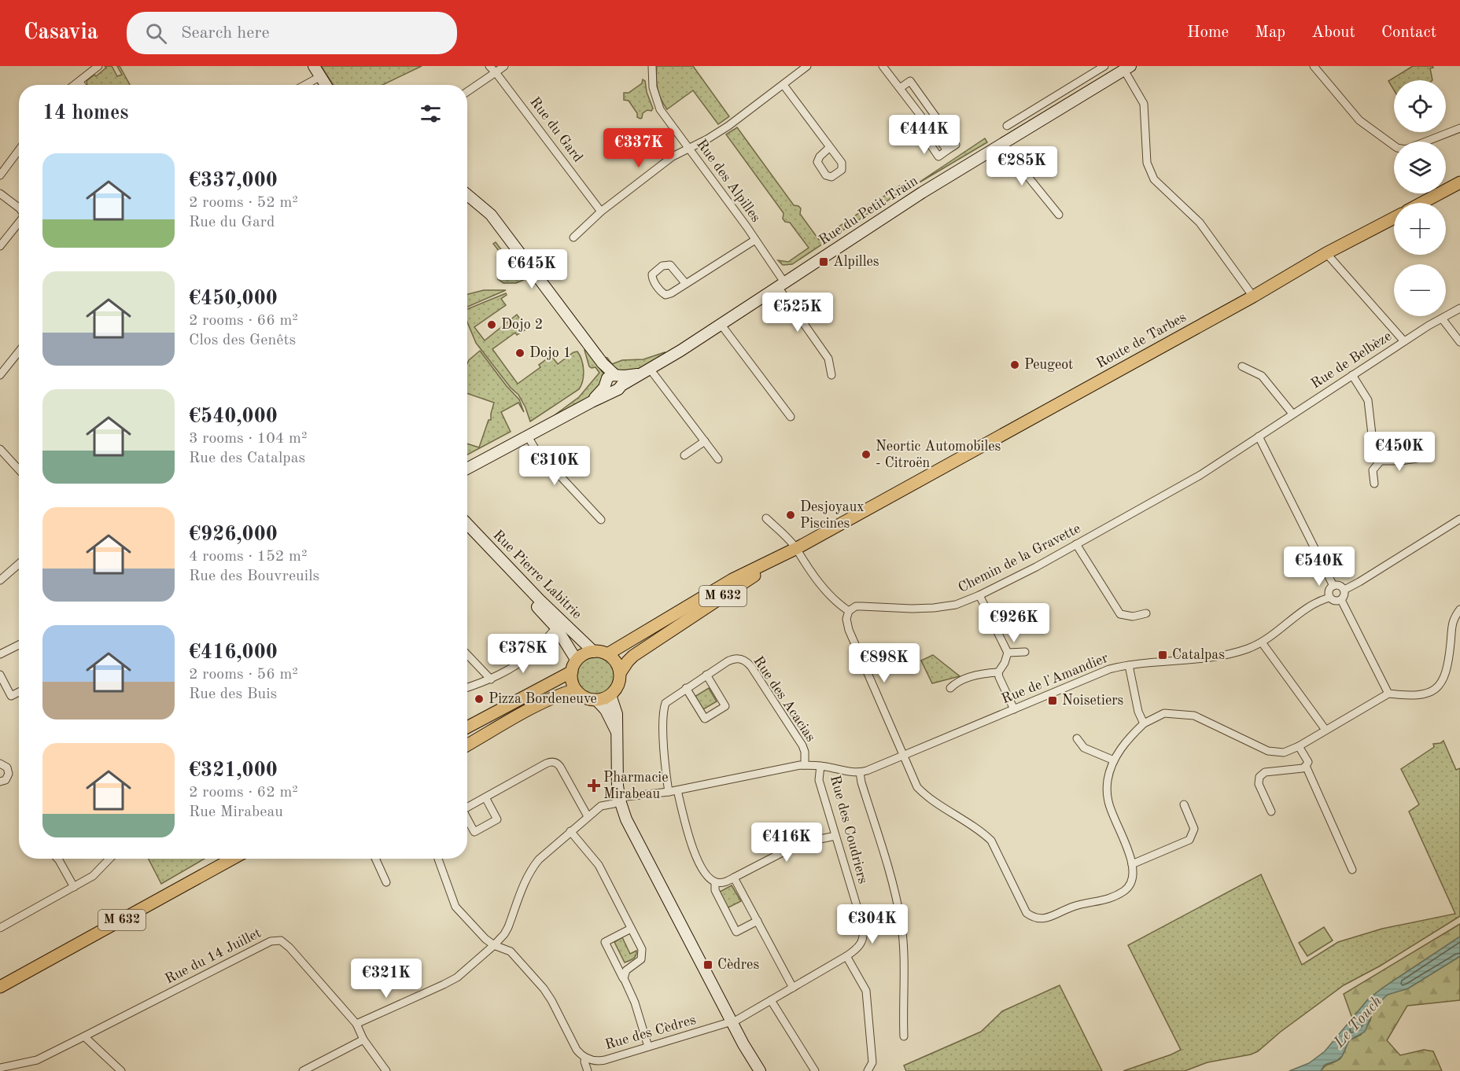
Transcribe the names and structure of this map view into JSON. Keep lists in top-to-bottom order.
{
  "streets": {
    "main road": ["Route de Tarbes", "M 632"],
    "street": [
      "Rue du Gard",
      "Rue des Alpilles",
      "Rue du Petit Train",
      "Rue de Belbèze",
      "Chemin de la Gravette",
      "Rue Pierre Labitrie",
      "Rue de l'Amandier",
      "Rue des Acacias",
      "Rue des Coudriers",
      "Rue du 14 Juillet",
      "Rue des Cèdres"
    ]
  },
  "crossings": [
    ["Rue des Alpilles", "Rue du Petit Train"],
    ["Route de Tarbes", "Rue Pierre Labitrie"],
    ["Rue de Belbèze", "Chemin de la Gravette"],
    ["Rue de l'Amandier", "Rue des Coudriers"],
    ["Rue des Acacias", "Rue des Coudriers"],
    ["Rue des Coudriers", "Rue des Cèdres"]
  ],
  "water": ["Le Touch"],
  "places": {
    "transit": [
      "Alpilles",
      "Catalpas",
      "Noisetiers",
      "Cèdres"
    ],
    "other": [
      "Dojo 2",
      "Dojo 1",
      "Peugeot",
      "Neortic Automobiles - Citroën",
      "Desjoyaux Piscines",
      "Pizza Bordeneuve"
    ],
    "health": ["Pharmacie Mirabeau"]
  },
  "page": {
    "header": "Casavia",
    "search": "Search here",
    "nav": [
      "Home",
      "Map",
      "About",
      "Contact"
    ],
    "map_buttons": ["+", "−"],
    "heading": "14 homes",
    "price": [
      "€444K",
      "€337K",
      "€285K",
      "€645K",
      "€525K",
      "€450K",
      "€310K",
      "€540K",
      "€926K",
      "€378K",
      "€898K",
      "€416K",
      "€304K",
      "€321K"
    ],
    "list": [
      {
        "name": "€337,000",
        "note": "2 rooms · 52 m² · Rue du Gard"
      },
      {
        "name": "€450,000",
        "note": "2 rooms · 66 m² · Clos des Genêts"
      },
      {
        "name": "€540,000",
        "note": "3 rooms · 104 m² · Rue des Catalpas"
      },
      {
        "name": "€926,000",
        "note": "4 rooms · 152 m² · Rue des Bouvreuils"
      },
      {
        "name": "€416,000",
        "note": "2 rooms · 56 m² · Rue des Buis"
      },
      {
        "name": "€321,000",
        "note": "2 rooms · 62 m² · Rue Mirabeau"
      }
    ]
  }
}
